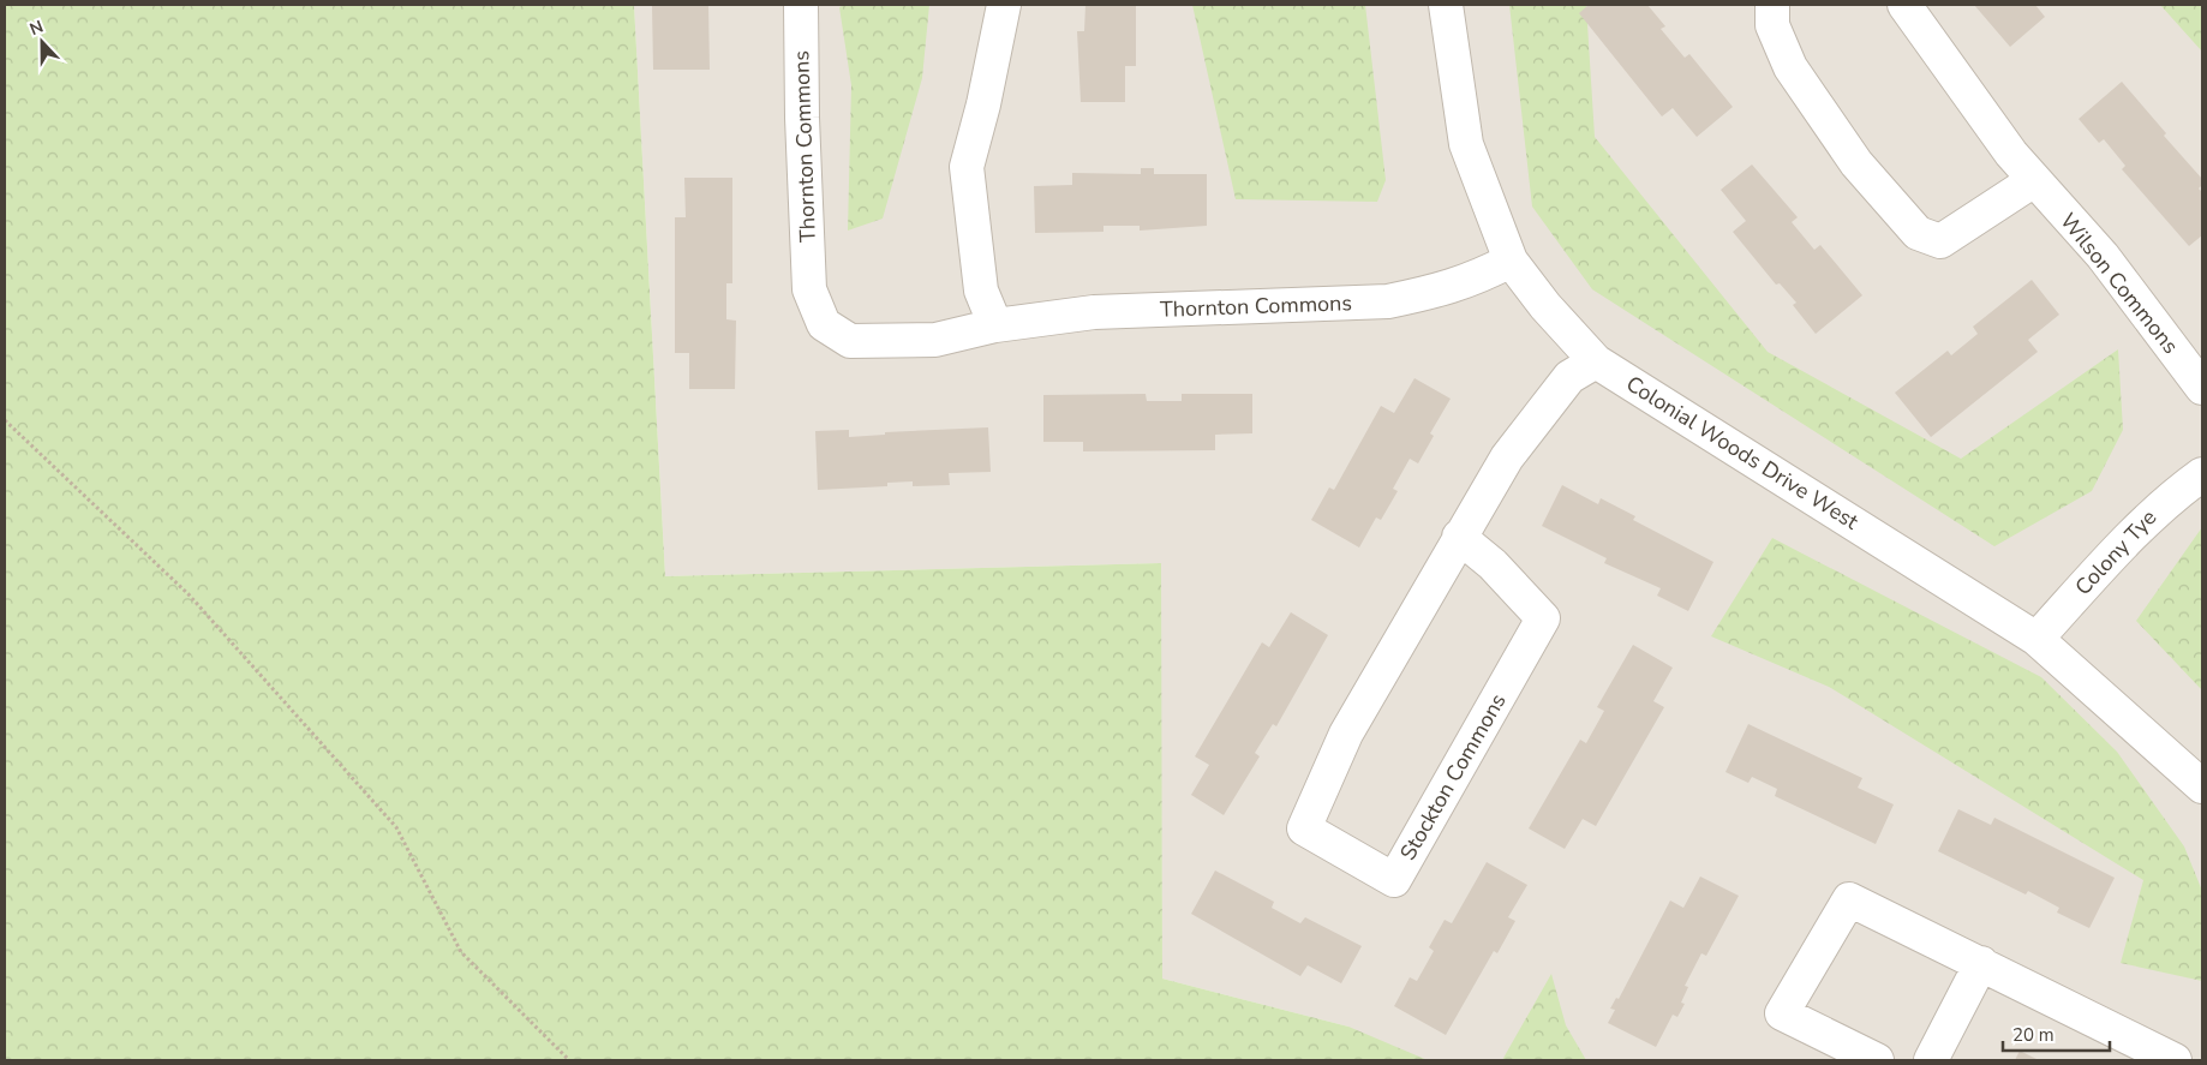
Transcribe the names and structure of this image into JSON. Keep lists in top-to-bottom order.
{
  "streets": {
    "street": [
      "Thornton Commons",
      "Wilson Commons",
      "Colonial Woods Drive West",
      "Colony Tye",
      "Stockton Commons"
    ]
  },
  "crossings": [
    ["Thornton Commons", "Colonial Woods Drive West"],
    ["Colonial Woods Drive West", "Colony Tye"],
    ["Colonial Woods Drive West", "Stockton Commons"]
  ],
  "scale_bar": "20 m",
  "north": "top"
}
